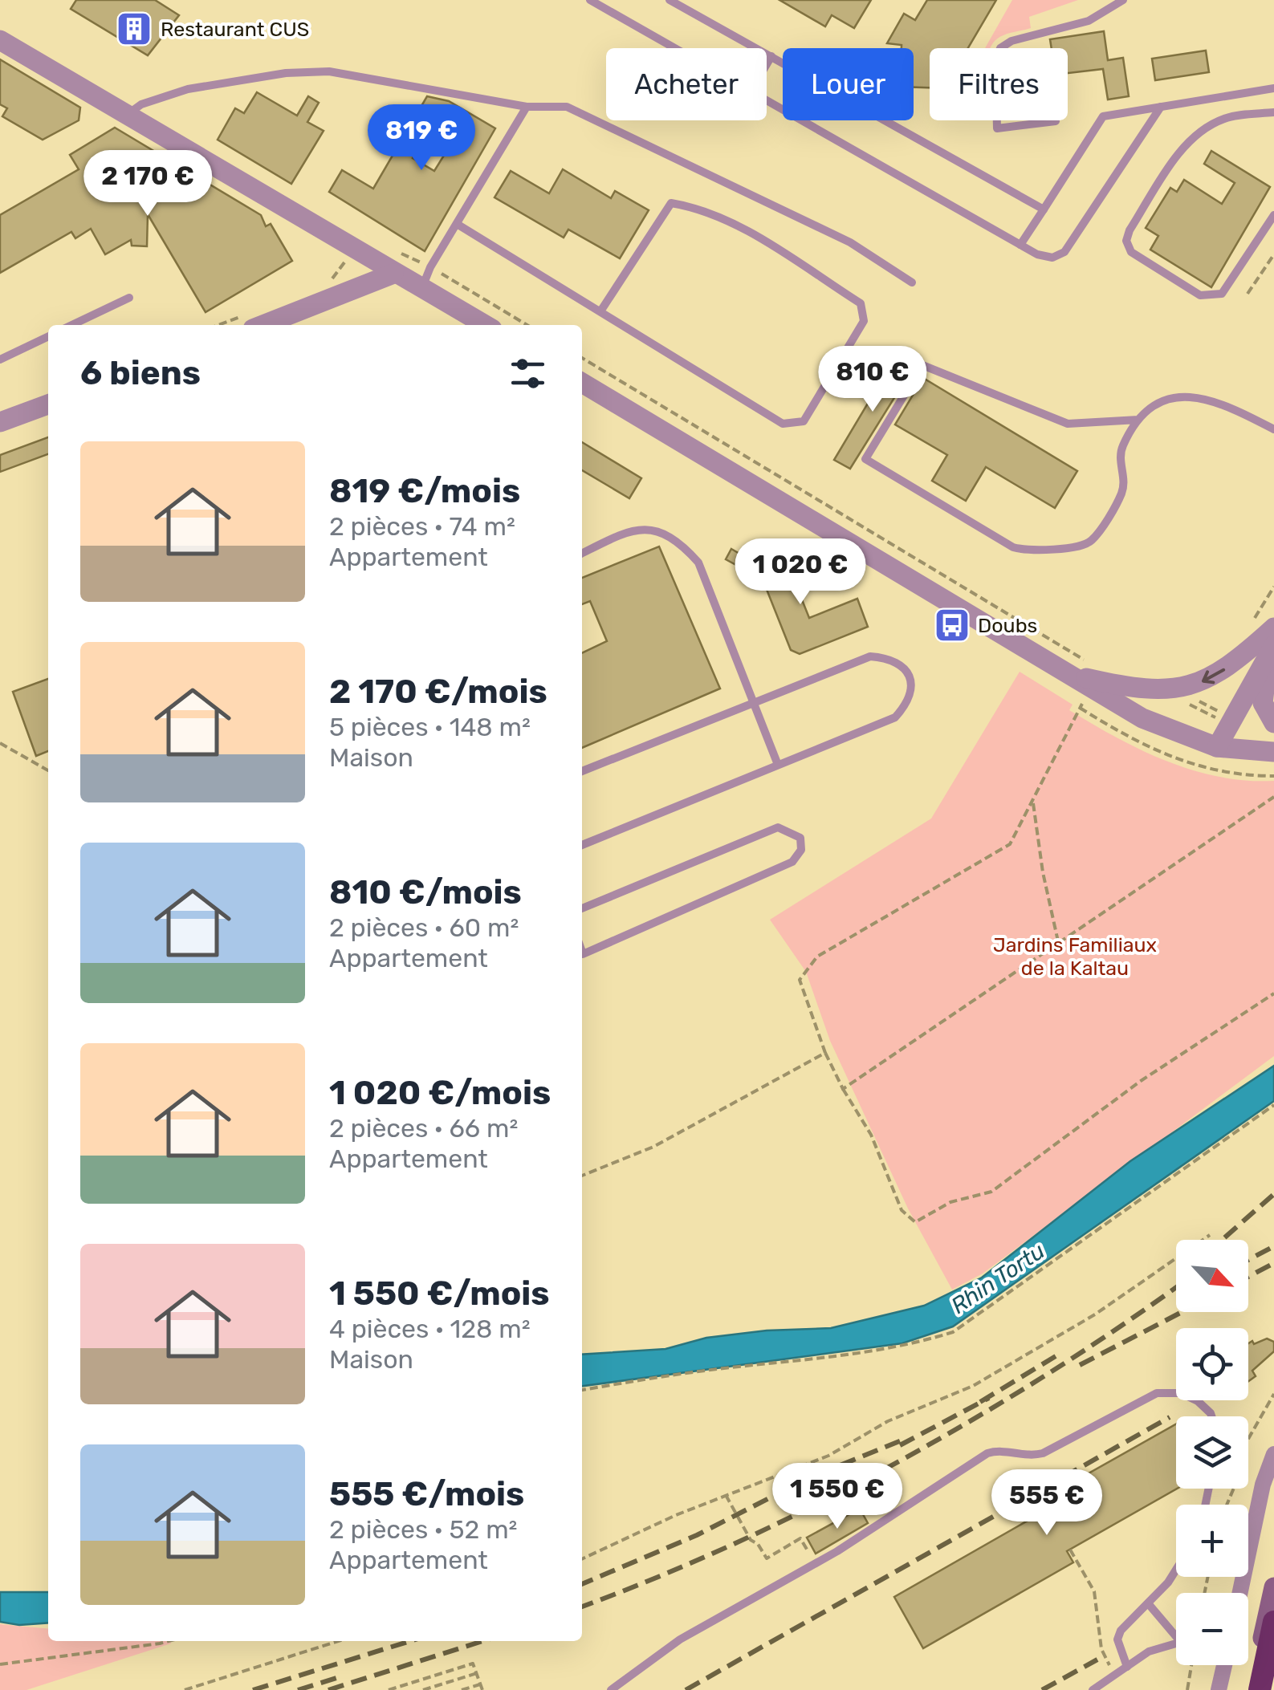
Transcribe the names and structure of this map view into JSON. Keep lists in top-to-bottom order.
{
  "water": ["Rhin Tortu"],
  "parks": ["Jardins Familiaux de la Kaltau"],
  "places": {
    "building": ["Restaurant CUS"],
    "bus stop": ["Doubs"]
  },
  "north": "bottom right",
  "page": {
    "chip": ["Acheter", "Louer", "Filtres"],
    "price": [
      "819 €",
      "2 170 €",
      "810 €",
      "1 020 €",
      "1 550 €",
      "555 €"
    ],
    "heading": "6 biens",
    "list": [
      {
        "name": "819 €/mois",
        "note": "2 pièces · 74 m² · Appartement"
      },
      {
        "name": "2 170 €/mois",
        "note": "5 pièces · 148 m² · Maison"
      },
      {
        "name": "810 €/mois",
        "note": "2 pièces · 60 m² · Appartement"
      },
      {
        "name": "1 020 €/mois",
        "note": "2 pièces · 66 m² · Appartement"
      },
      {
        "name": "1 550 €/mois",
        "note": "4 pièces · 128 m² · Maison"
      },
      {
        "name": "555 €/mois",
        "note": "2 pièces · 52 m² · Appartement"
      }
    ],
    "map_buttons": ["+", "−"]
  }
}
